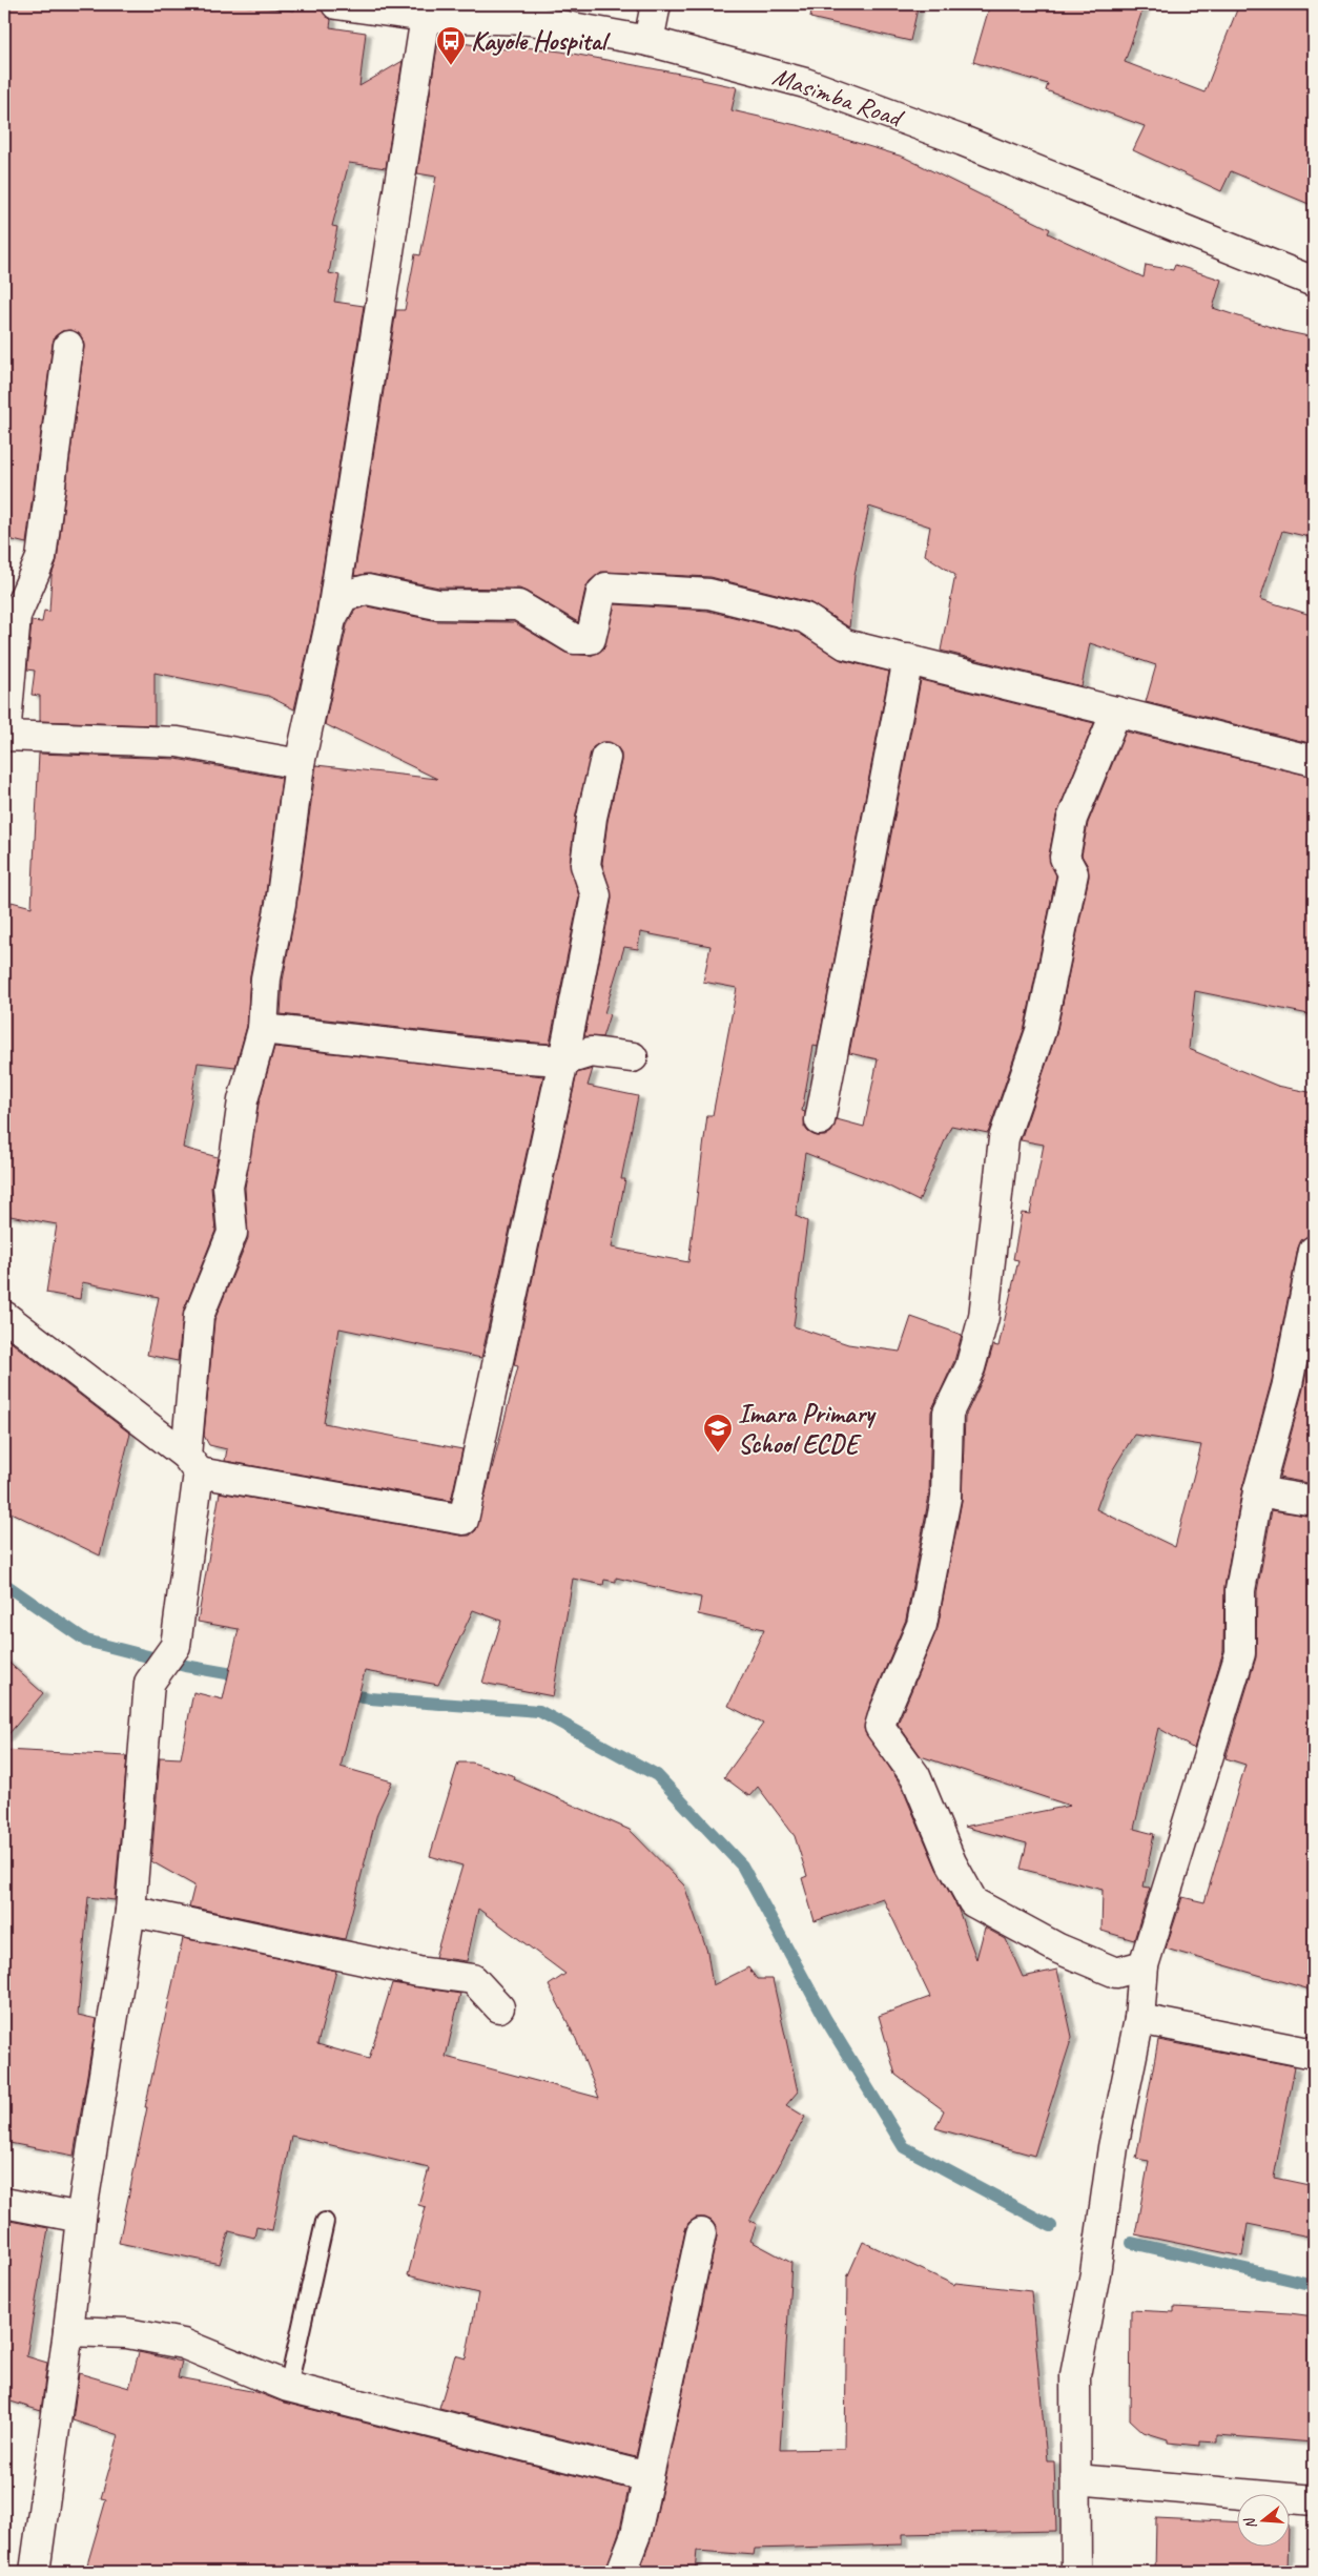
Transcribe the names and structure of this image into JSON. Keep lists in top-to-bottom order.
{
  "streets": {
    "street": ["Masimba Road"]
  },
  "places": {
    "bus stop": ["Kayole Hospital"],
    "school or university": ["Imara Primary School ECDE"]
  },
  "north": "left"
}
